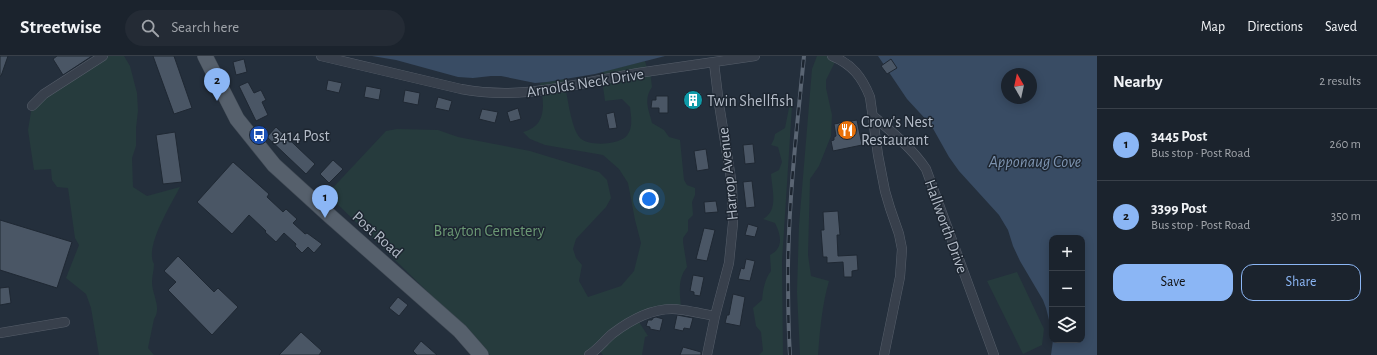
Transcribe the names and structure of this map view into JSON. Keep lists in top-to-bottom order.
{
  "streets": {
    "main road": ["Post Road"],
    "street": ["Arnolds Neck Drive", "Harrop Avenue", "Hallworth Drive"]
  },
  "crossings": [
    ["Arnolds Neck Drive", "Harrop Avenue"]
  ],
  "water": ["Apponaug Cove"],
  "parks": ["Brayton Cemetery"],
  "places": {
    "building": ["Twin Shellfish"],
    "restaurant": ["Crow's Nest Restaurant"],
    "bus stop": ["3414 Post"]
  },
  "north": "top",
  "page": {
    "header": "Streetwise",
    "search": "Search here",
    "nav": ["Map", "Directions", "Saved"],
    "heading": ["Nearby", "2 results"],
    "pins": ["2", "1"],
    "list": [
      {
        "mark": "1",
        "name": "3445 Post",
        "note": "Bus stop · Post Road",
        "value": "260 m"
      },
      {
        "mark": "2",
        "name": "3399 Post",
        "note": "Bus stop · Post Road",
        "value": "350 m"
      }
    ],
    "map_buttons": ["+", "−"],
    "buttons": ["Save", "Share"]
  }
}
